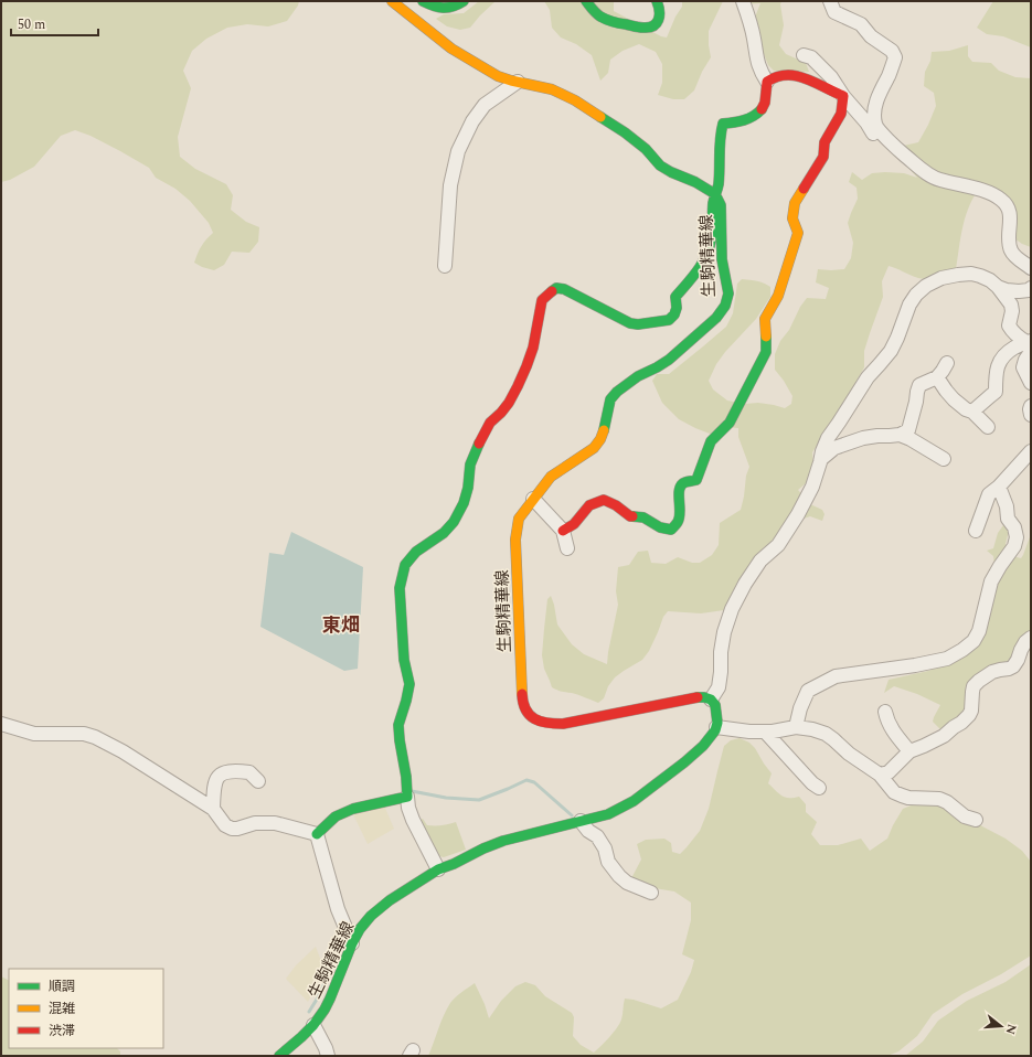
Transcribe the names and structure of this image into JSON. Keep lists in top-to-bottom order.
{
  "streets": {
    "main road": ["生駒精華線"]
  },
  "districts": ["東畑"],
  "legend": ["順調", "混雑", "渋滞"],
  "scale_bar": "50 m",
  "north": "right"
}
